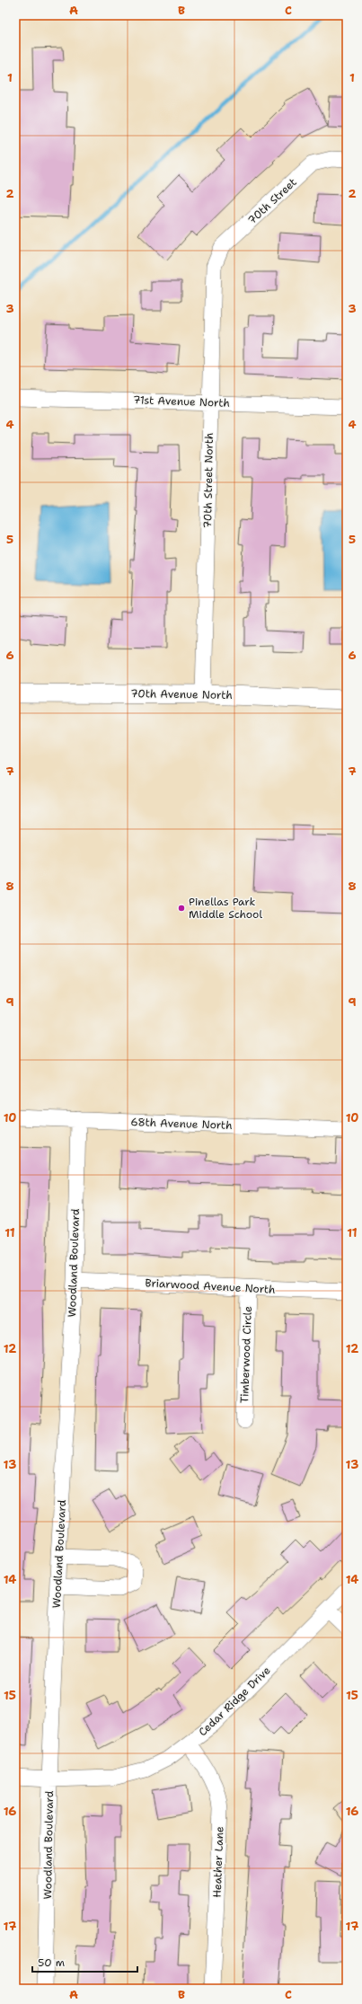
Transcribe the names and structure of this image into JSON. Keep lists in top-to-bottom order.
{
  "streets": {
    "street": [
      "70th Street",
      "71st Avenue North",
      "70th Street North",
      "70th Avenue North",
      "68th Avenue North",
      "Woodland Boulevard",
      "Briarwood Avenue North",
      "Timberwood Circle",
      "Cedar Ridge Drive",
      "Heather Lane"
    ]
  },
  "crossings": [
    ["70th Street", "70th Street North"],
    ["71st Avenue North", "70th Street North"],
    ["70th Street North", "70th Avenue North"],
    ["68th Avenue North", "Woodland Boulevard"],
    ["Woodland Boulevard", "Briarwood Avenue North"],
    ["Woodland Boulevard", "Cedar Ridge Drive"],
    ["Briarwood Avenue North", "Timberwood Circle"],
    ["Cedar Ridge Drive", "Heather Lane"]
  ],
  "places": ["Pinellas Park Middle School"],
  "scale_bar": "50 m",
  "grid": {
    "columns": ["A", "B", "C"],
    "rows": [
      "1",
      "2",
      "3",
      "4",
      "5",
      "6",
      "7",
      "8",
      "9",
      "10",
      "11",
      "12",
      "13",
      "14",
      "15",
      "16",
      "17"
    ]
  }
}
